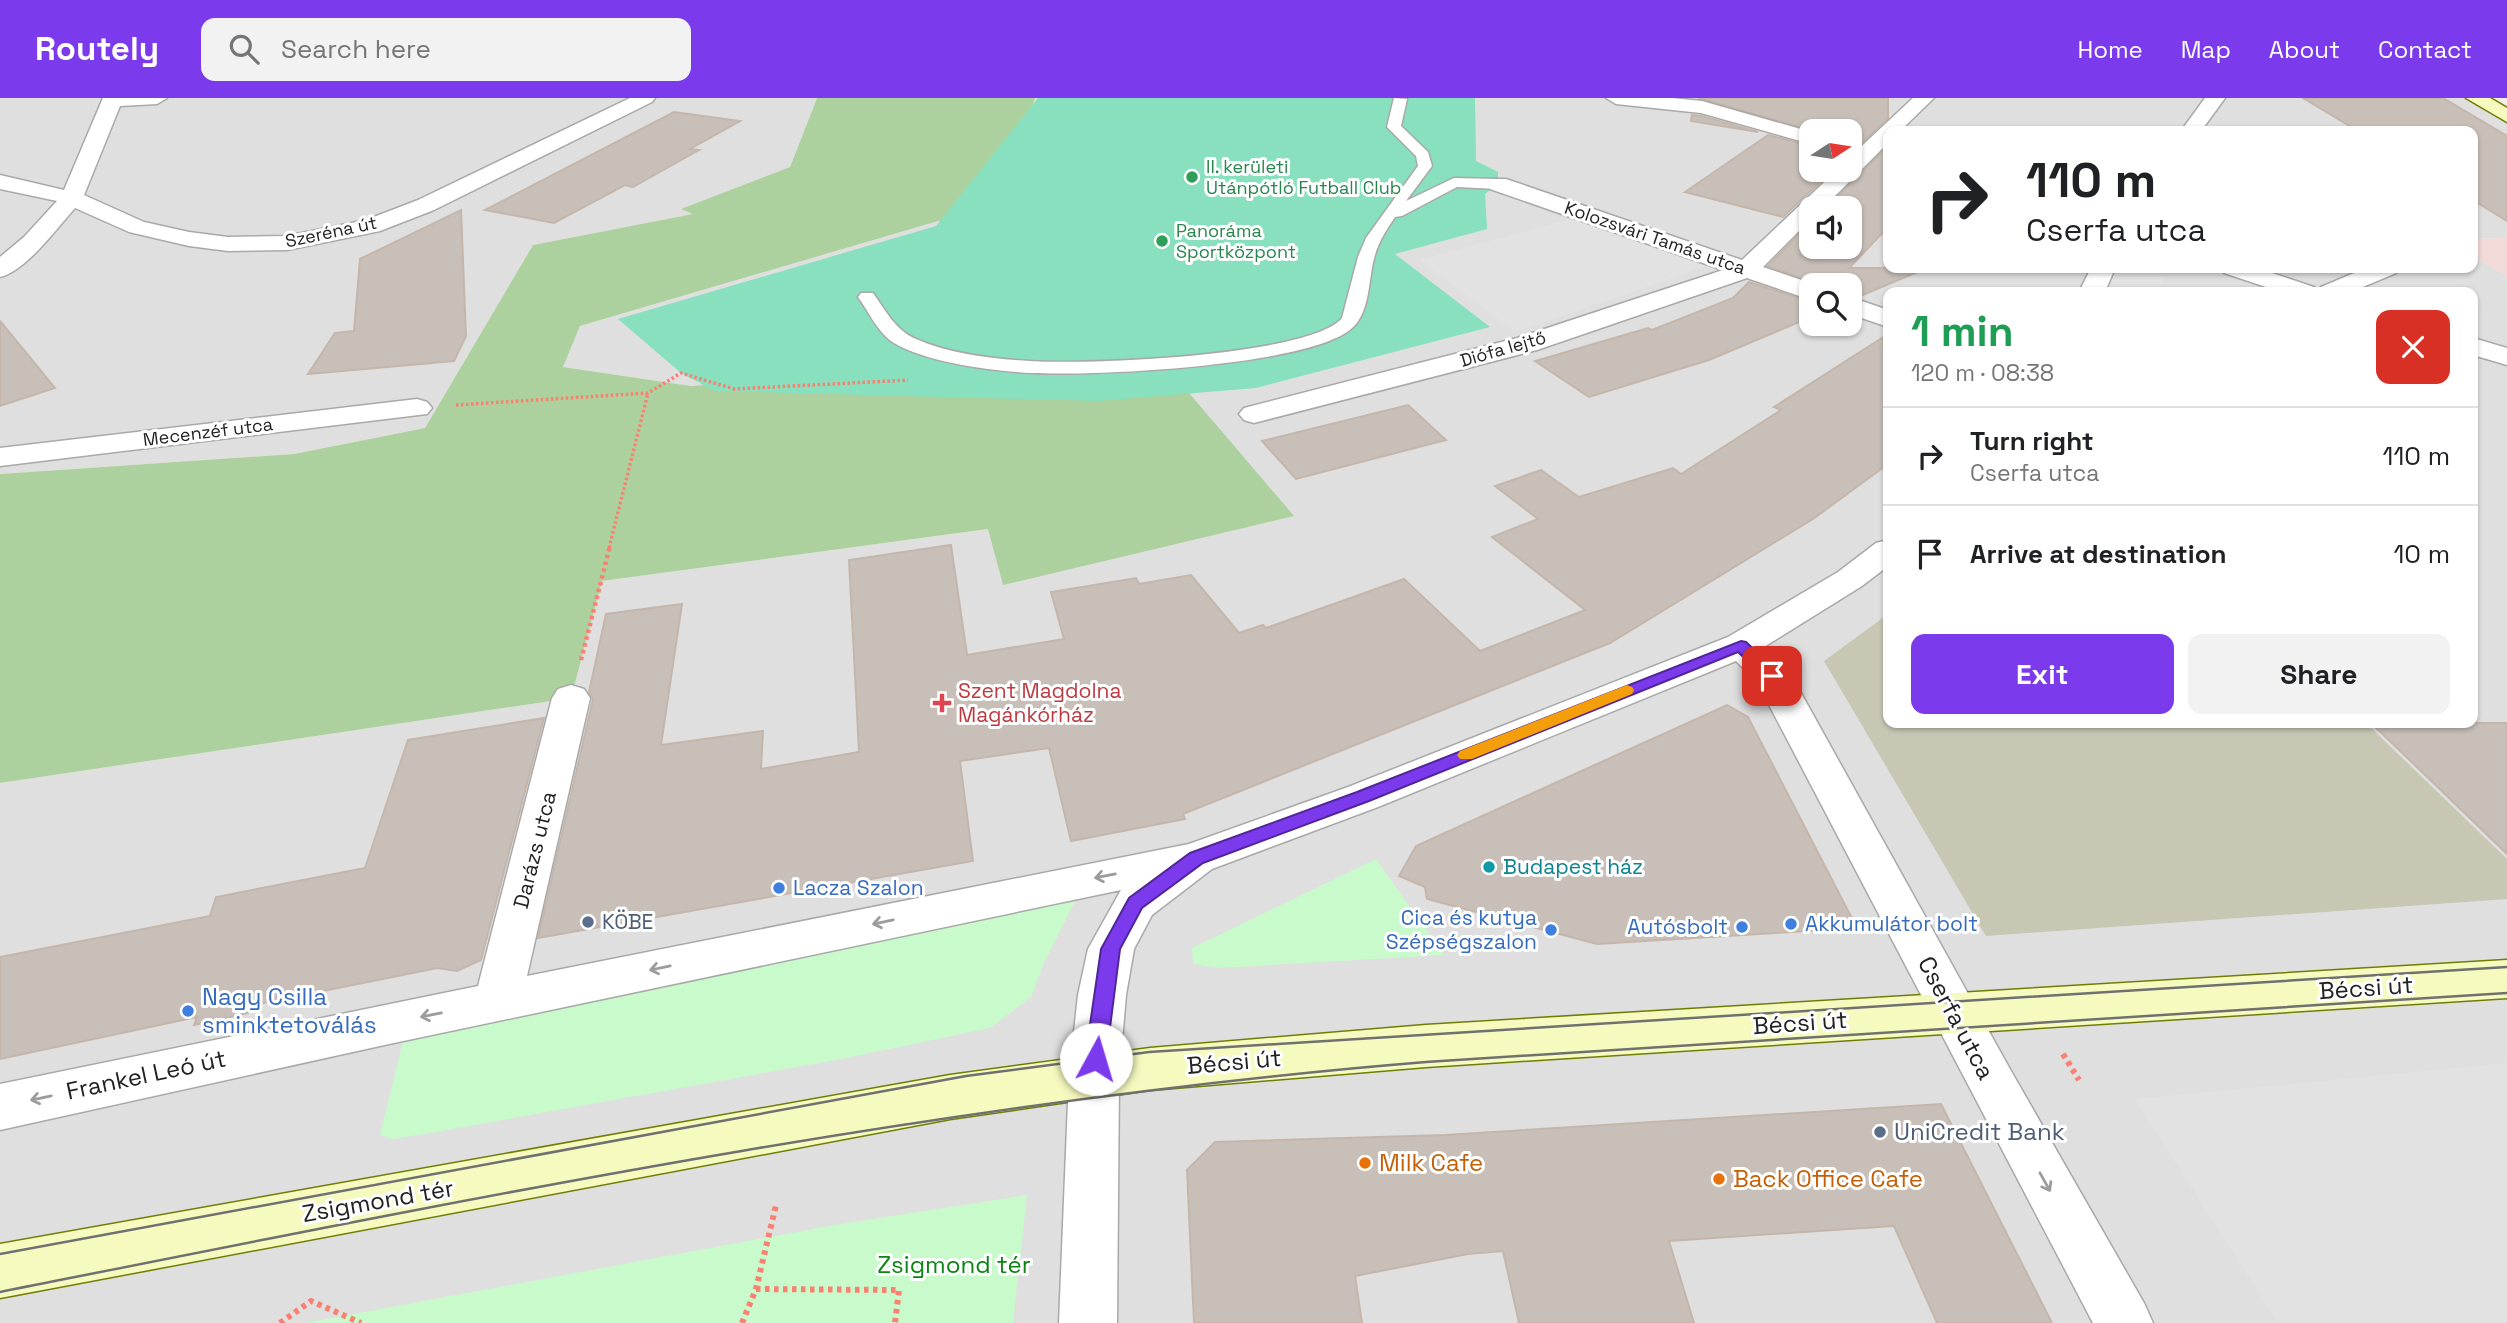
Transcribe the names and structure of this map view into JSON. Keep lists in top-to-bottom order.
{
  "streets": {
    "street": [
      "Szeréna út",
      "Kolozsvári Tamás utca",
      "Diófa lejtő",
      "Mecenzéf utca",
      "Darázs utca",
      "Bécsi út",
      "Cserfa utca",
      "Frankel Leó út",
      "Zsigmond tér"
    ]
  },
  "crossings": [
    ["Kolozsvári Tamás utca", "Diófa lejtő"],
    ["Darázs utca", "Frankel Leó út"],
    ["Bécsi út", "Cserfa utca"],
    ["Bécsi út", "Zsigmond tér"]
  ],
  "one_way": ["Cserfa utca", "Frankel Leó út"],
  "parks": ["Zsigmond tér"],
  "places": {
    "other": [
      "II. kerületi Utánpótló Futball Club",
      "Panoráma Sportközpont",
      "Budapest ház",
      "Lacza Szalon",
      "KÖBE",
      "Akkumulátor bolt",
      "Autósbolt",
      "Cica és kutya Szépségszalon",
      "Nagy Csilla sminktetoválás",
      "UniCredit Bank",
      "Milk Cafe",
      "Back Office Cafe"
    ],
    "health": ["Szent Magdolna Magánkórház"]
  },
  "north": "right",
  "page": {
    "header": "Routely",
    "search": "Search here",
    "nav": [
      "Home",
      "Map",
      "About",
      "Contact"
    ],
    "turn": ["110 m", "Cserfa utca"],
    "heading": ["1 min", "120 m · 08:38"],
    "list": [
      {
        "name": "Turn right",
        "note": "Cserfa utca",
        "value": "110 m"
      },
      {
        "name": "Arrive at destination",
        "value": "10 m"
      }
    ],
    "buttons": ["Exit", "Share"]
  }
}
